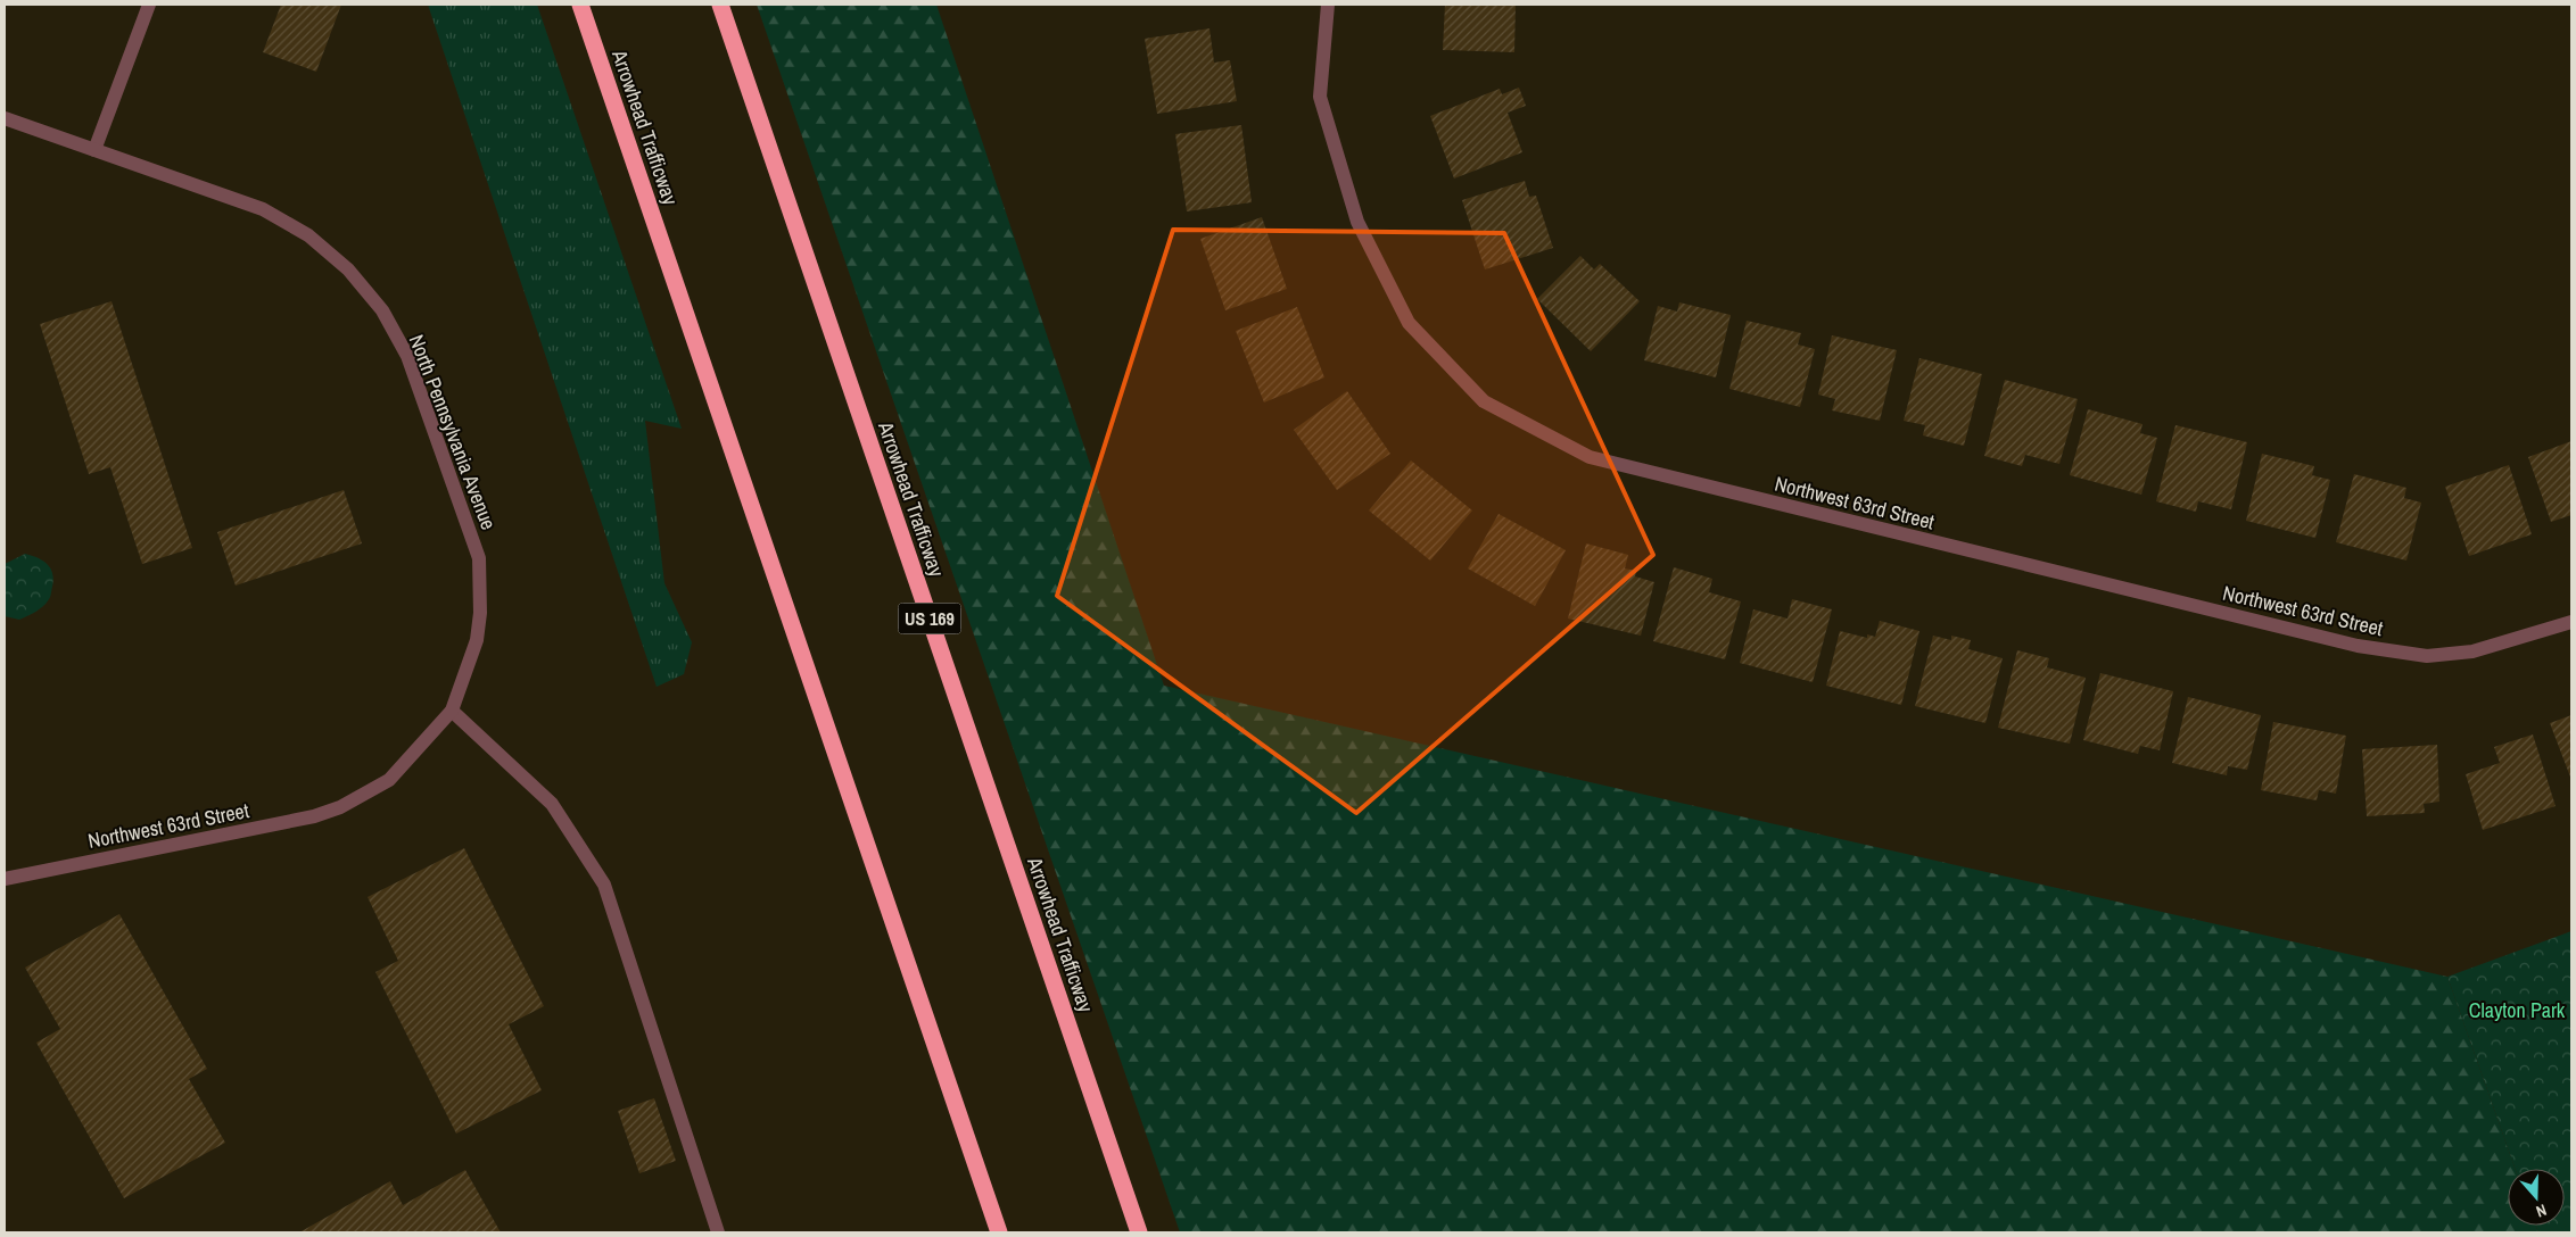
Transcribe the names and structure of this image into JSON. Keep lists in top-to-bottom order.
{
  "streets": {
    "highway": ["Arrowhead Trafficway", "US 169"],
    "street": ["North Pennsylvania Avenue", "Northwest 63rd Street"]
  },
  "crossings": [
    ["North Pennsylvania Avenue", "Northwest 63rd Street"]
  ],
  "parks": ["Clayton Park"],
  "north": "bottom"
}
